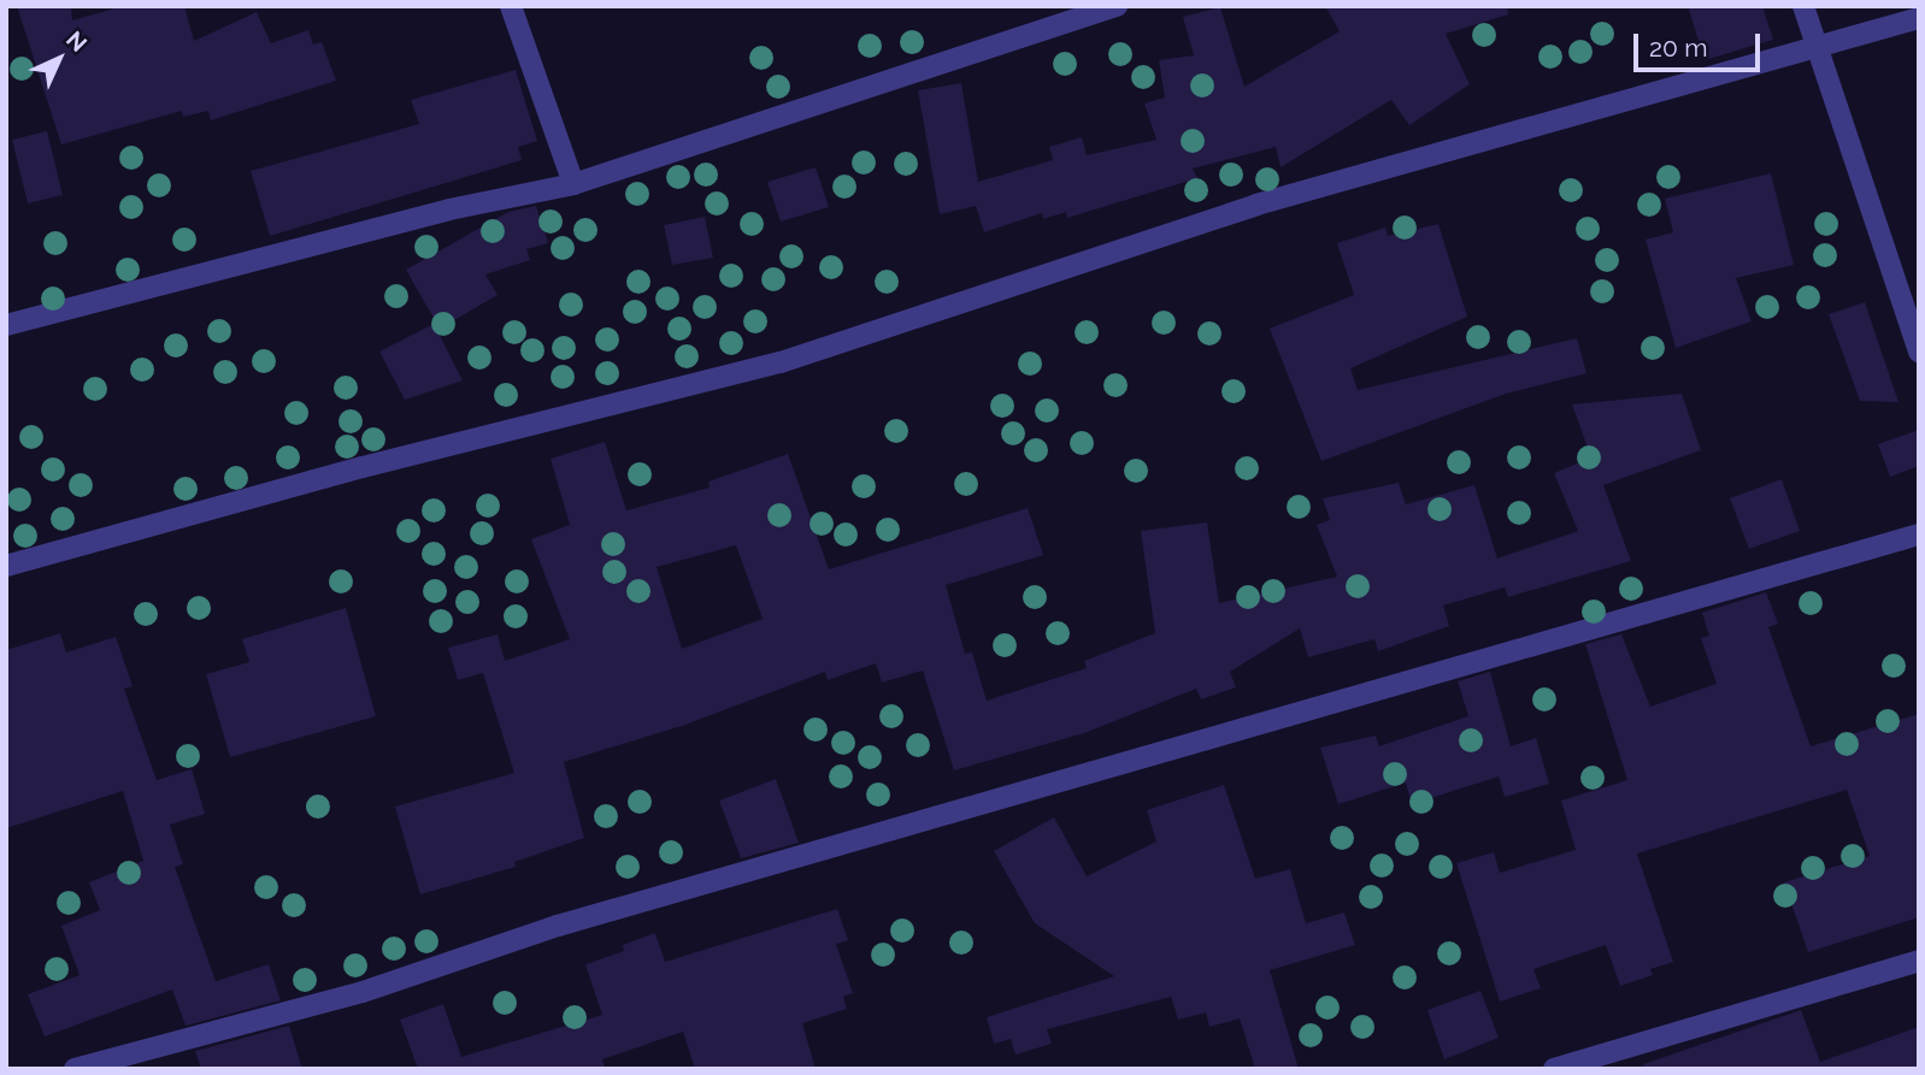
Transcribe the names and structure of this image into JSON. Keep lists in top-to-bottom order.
{
  "scale_bar": "20 m",
  "north": "top right"
}
